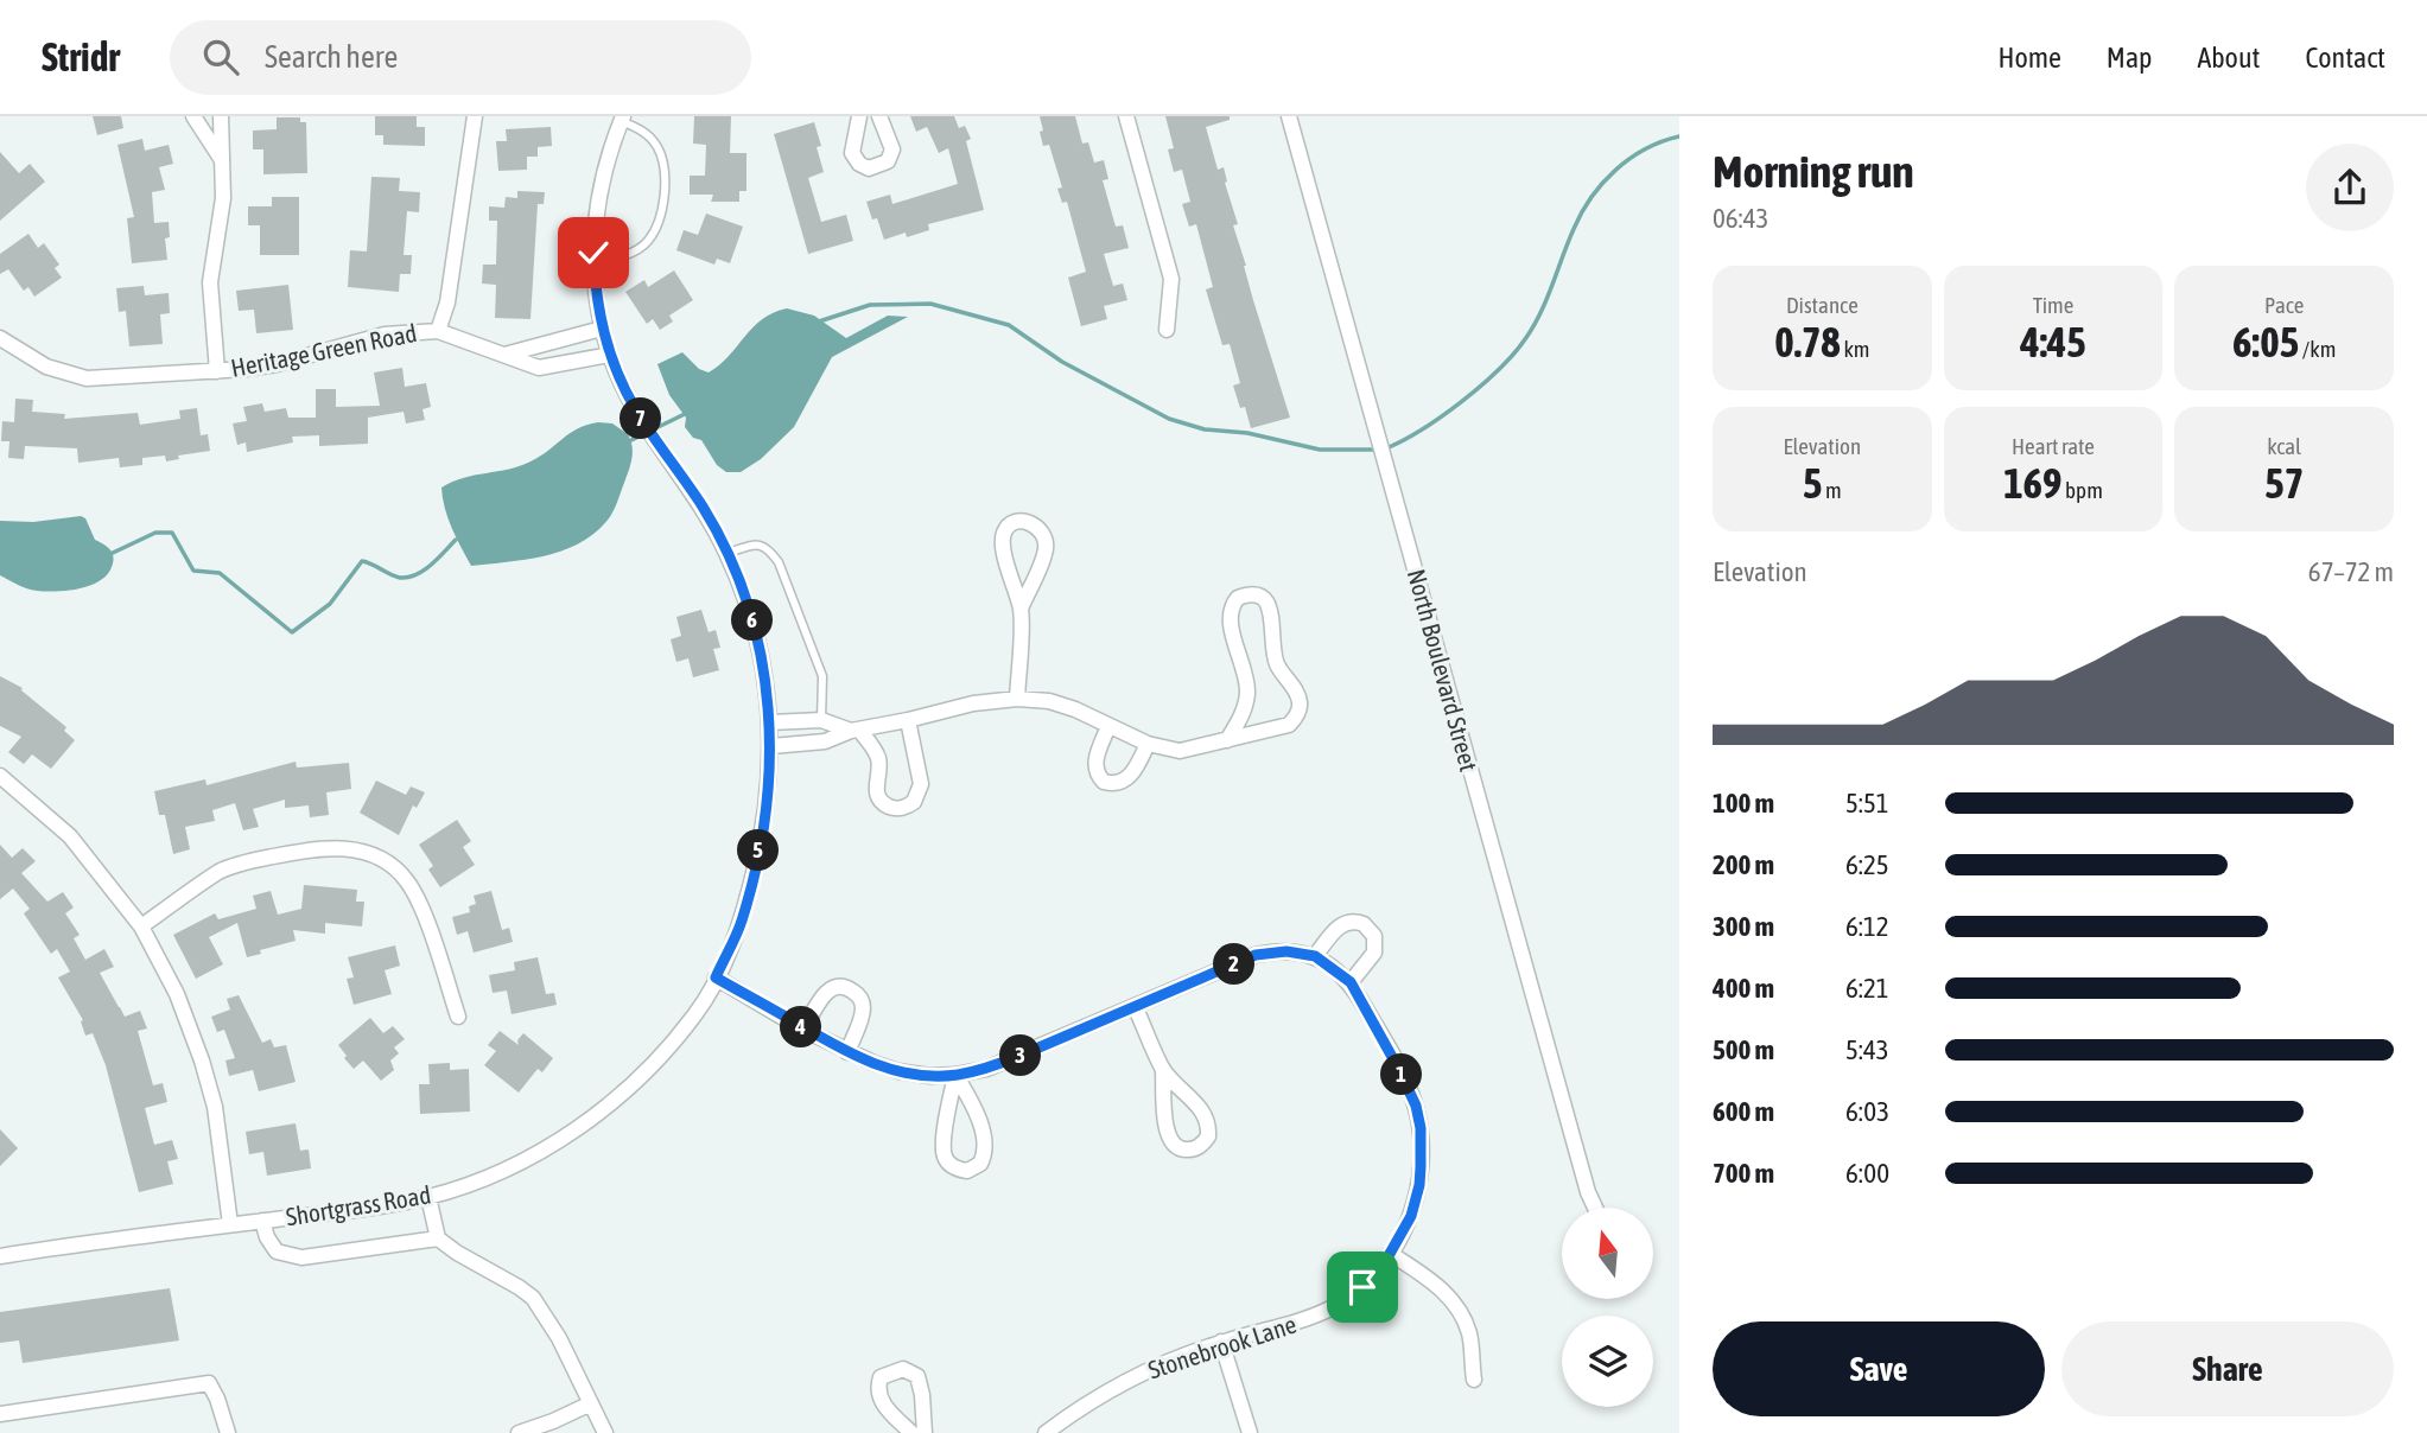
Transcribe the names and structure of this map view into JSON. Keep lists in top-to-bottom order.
{
  "streets": {
    "street": [
      "Heritage Green Road",
      "North Boulevard Street",
      "Shortgrass Road",
      "Stonebrook Lane"
    ]
  },
  "crossings": [
    ["Heritage Green Road", "Shortgrass Road"]
  ],
  "north": "top",
  "page": {
    "header": "Stridr",
    "search": "Search here",
    "nav": [
      "Home",
      "Map",
      "About",
      "Contact"
    ],
    "heading": ["Morning run", "06:43"],
    "stats": [
      ["Distance", "0.78 km"],
      ["Time", "4:45"],
      ["Pace", "6:05 /km"],
      ["Elevation", "5 m"],
      ["Heart rate", "169 bpm"],
      ["kcal", "57"]
    ],
    "pins": [
      "7",
      "6",
      "5",
      "2",
      "4",
      "3",
      "1"
    ],
    "chart": ["Elevation", "67–72 m"],
    "list": [
      {
        "name": "100 m",
        "note": "5:51"
      },
      {
        "name": "200 m",
        "note": "6:25"
      },
      {
        "name": "300 m",
        "note": "6:12"
      },
      {
        "name": "400 m",
        "note": "6:21"
      },
      {
        "name": "500 m",
        "note": "5:43"
      },
      {
        "name": "600 m",
        "note": "6:03"
      },
      {
        "name": "700 m",
        "note": "6:00"
      }
    ],
    "buttons": ["Save", "Share"]
  }
}
